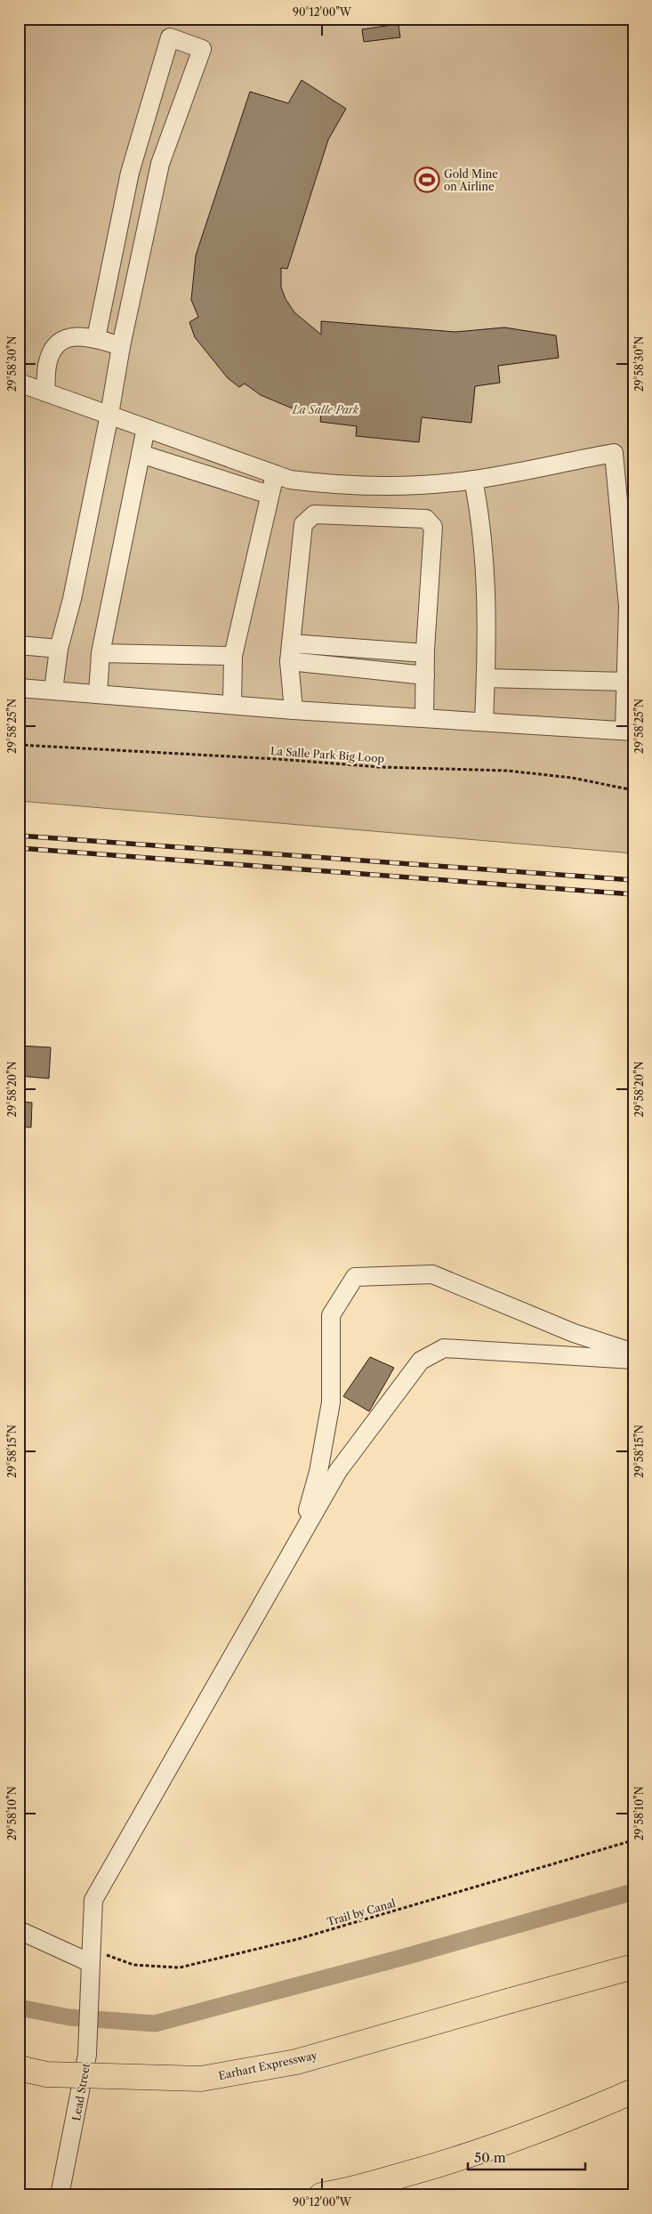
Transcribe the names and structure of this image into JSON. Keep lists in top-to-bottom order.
{
  "streets": {
    "highway": ["Earhart Expressway"],
    "street": ["Lead Street"],
    "path": ["La Salle Park Big Loop", "Trail by Canal"]
  },
  "crossings": [
    ["Trail by Canal", "Lead Street"]
  ],
  "parks": ["La Salle Park"],
  "places": {
    "sports": ["Gold Mine on Airline"]
  },
  "scale_bar": "50 m",
  "coordinates": [
    "90°12'00\"W",
    "29°58'30\"N",
    "29°58'25\"N",
    "29°58'20\"N",
    "29°58'15\"N",
    "29°58'10\"N"
  ]
}
